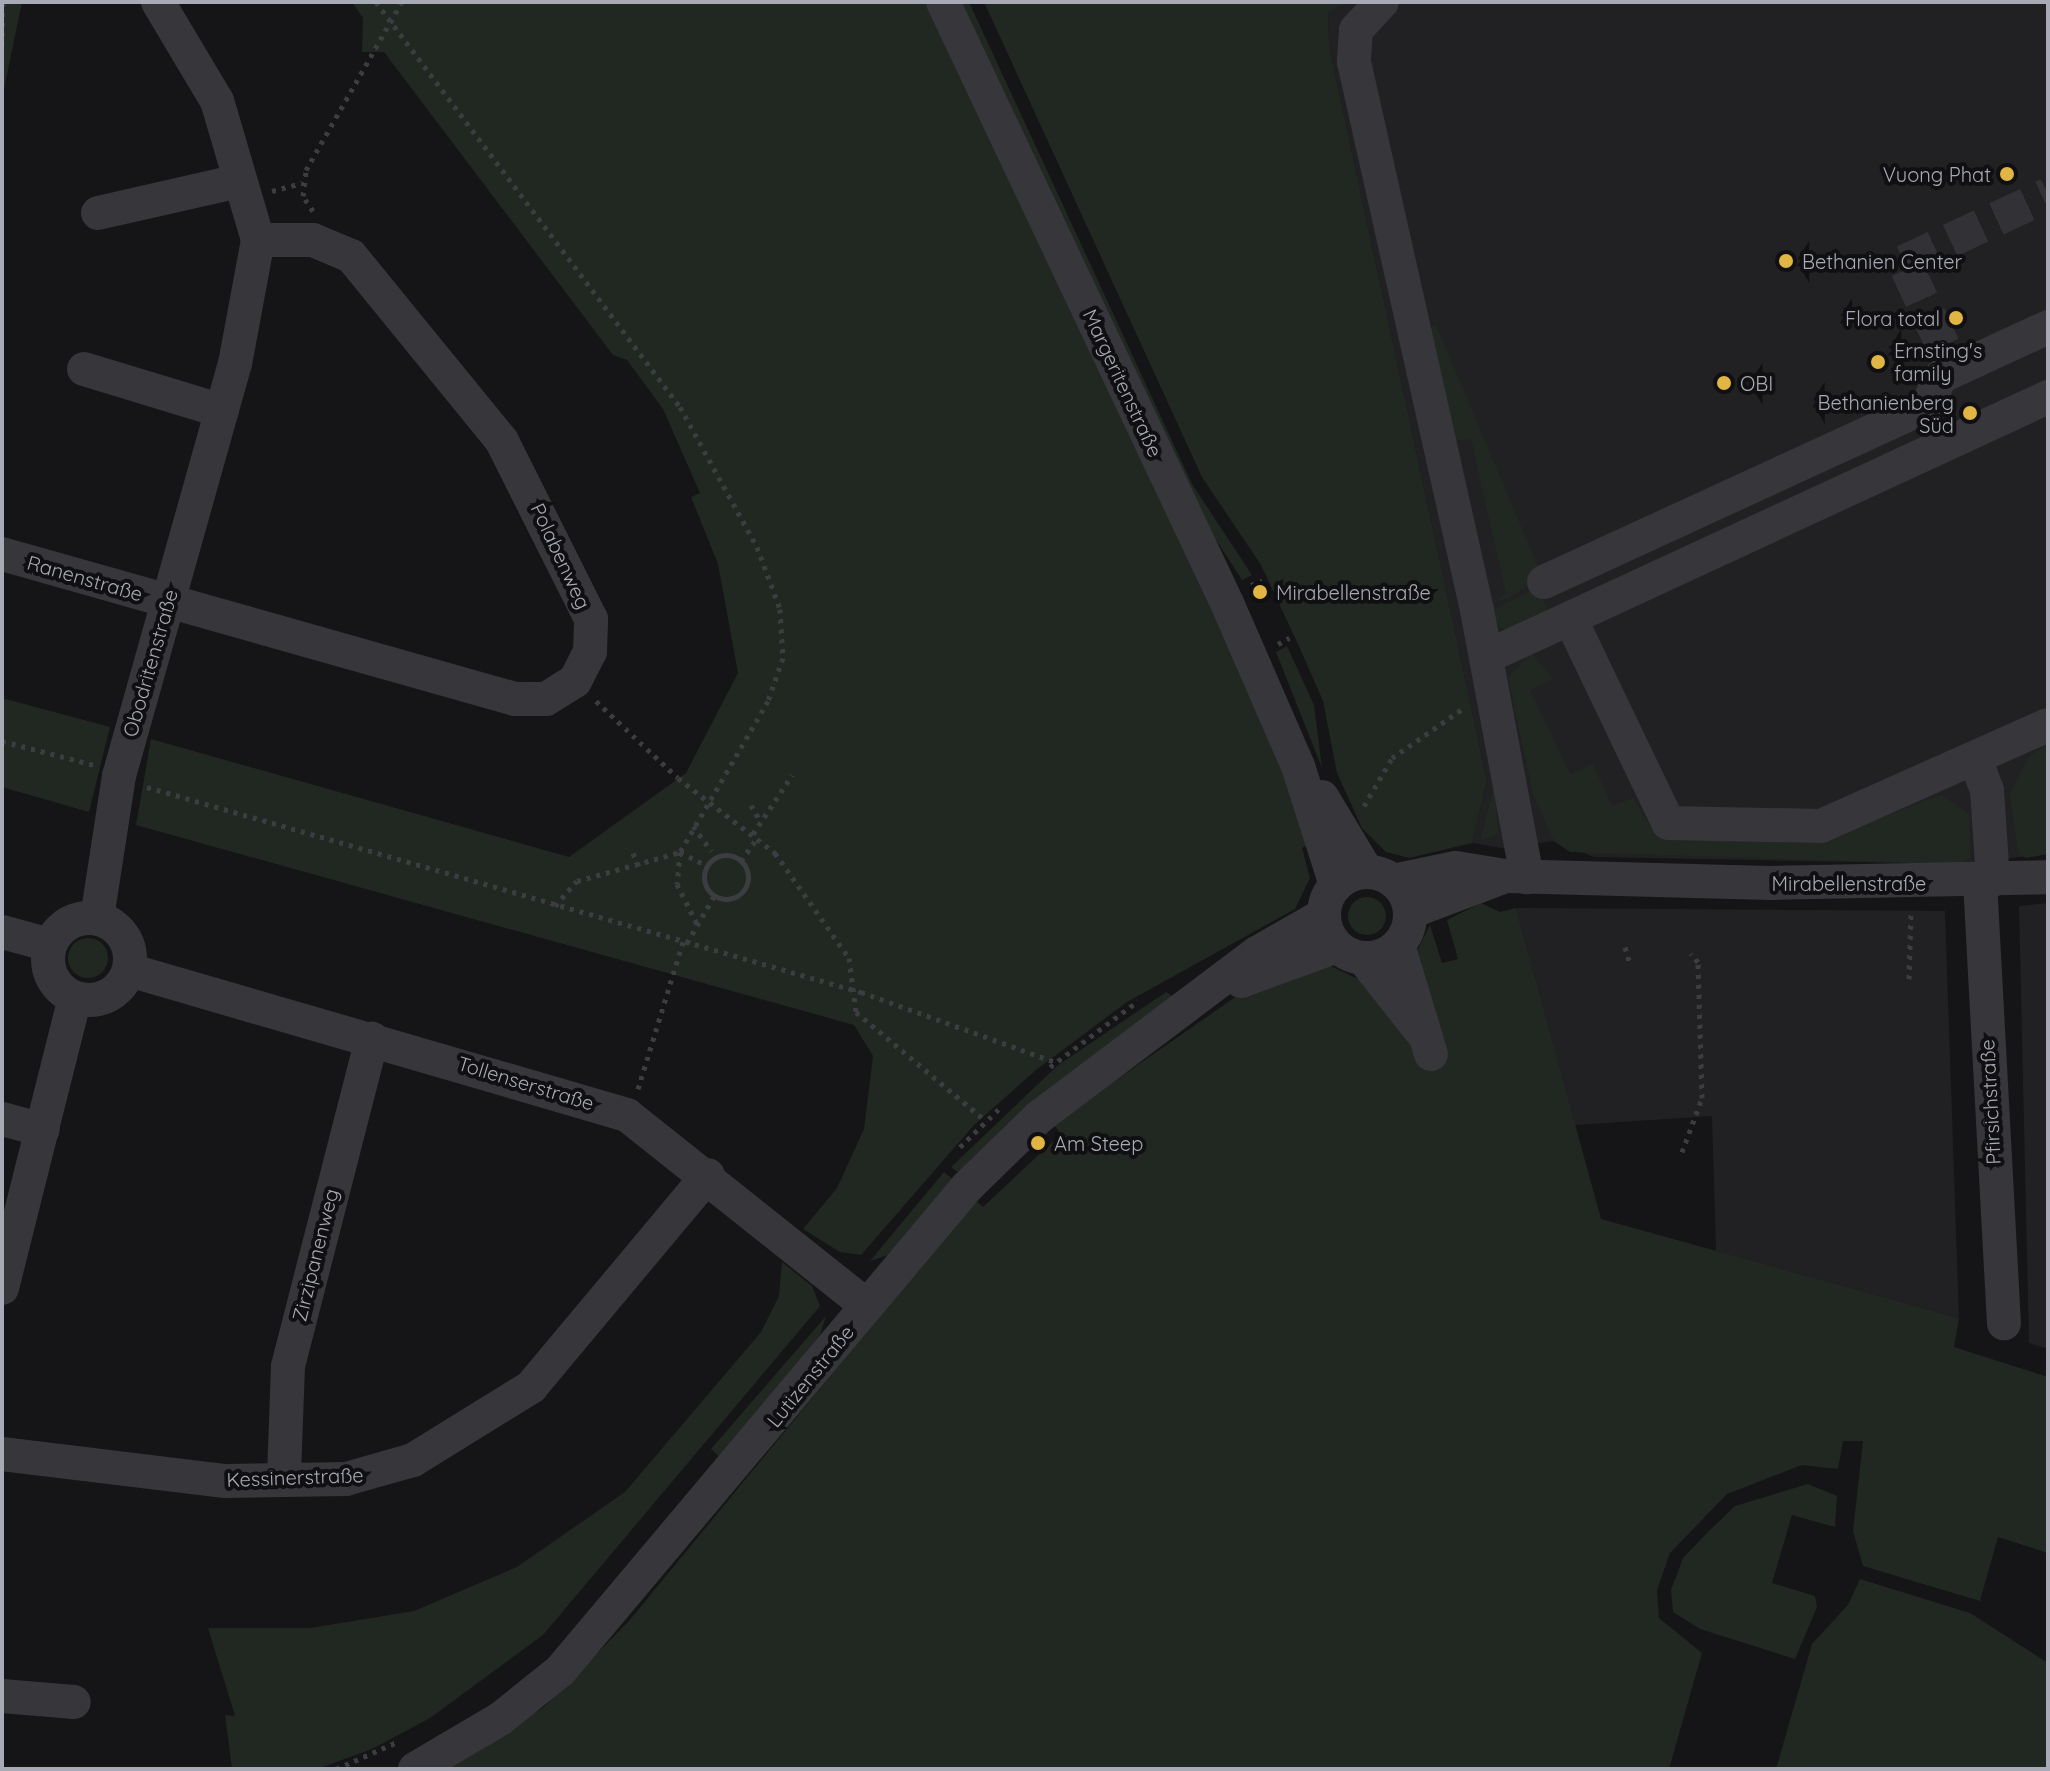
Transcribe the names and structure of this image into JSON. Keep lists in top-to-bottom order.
{
  "streets": {
    "street": [
      "Margeritenstraße",
      "Polabenweg",
      "Ranenstraße",
      "Obodritenstraße",
      "Mirabellenstraße",
      "Tollenserstraße",
      "Pfirsichstraße",
      "Zirzipanenweg",
      "Lutizenstraße",
      "Kessinerstraße"
    ]
  },
  "crossings": [
    ["Margeritenstraße", "Mirabellenstraße"],
    ["Margeritenstraße", "Lutizenstraße"],
    ["Polabenweg", "Obodritenstraße"],
    ["Ranenstraße", "Obodritenstraße"],
    ["Obodritenstraße", "Tollenserstraße"],
    ["Mirabellenstraße", "Pfirsichstraße"],
    ["Mirabellenstraße", "Lutizenstraße"],
    ["Tollenserstraße", "Zirzipanenweg"],
    ["Tollenserstraße", "Lutizenstraße"],
    ["Tollenserstraße", "Kessinerstraße"],
    ["Zirzipanenweg", "Kessinerstraße"]
  ],
  "places": [
    "Vuong Phat",
    "Bethanien Center",
    "Flora total",
    "Ernsting's family",
    "OBI",
    "Bethanienberg Süd",
    "Mirabellenstraße",
    "Am Steep"
  ]
}
